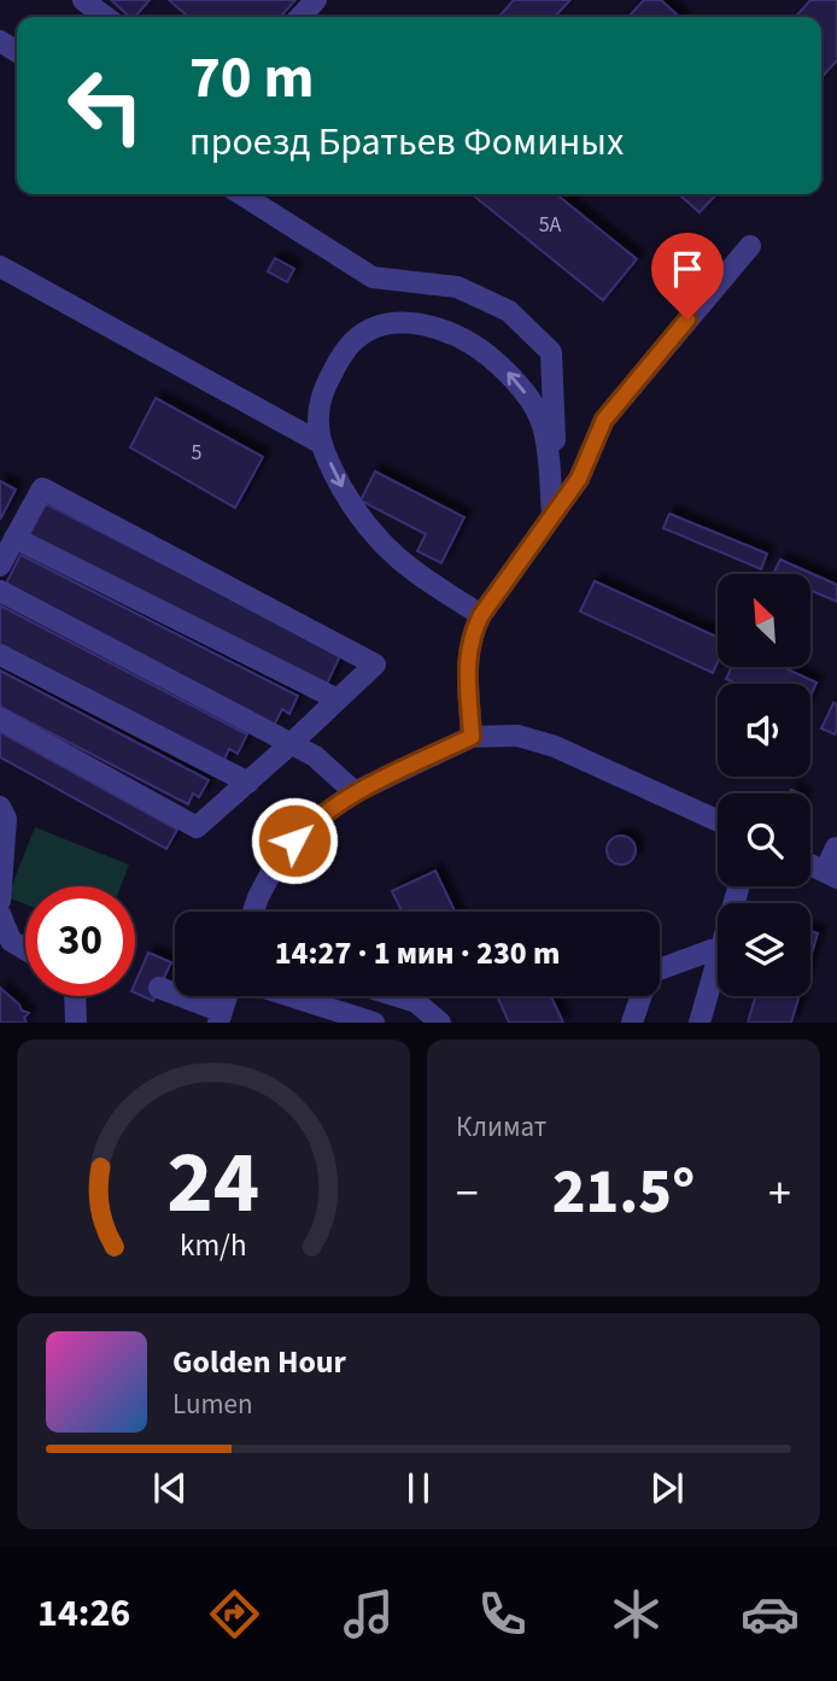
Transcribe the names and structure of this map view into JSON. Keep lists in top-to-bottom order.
{
  "house_numbers": ["5А", "5"],
  "north": "top left",
  "page": {
    "turn": ["70 m", "проезд Братьев Фоминых"],
    "limit": "30",
    "trip": "14:27 · 1 мин · 230 m",
    "tile": "Климат",
    "heat": ["−", "21.5°", "+"],
    "song": ["Golden Hour", "Lumen"],
    "tabs": "14:26",
    "gauge": ["24", "km/h"]
  }
}
